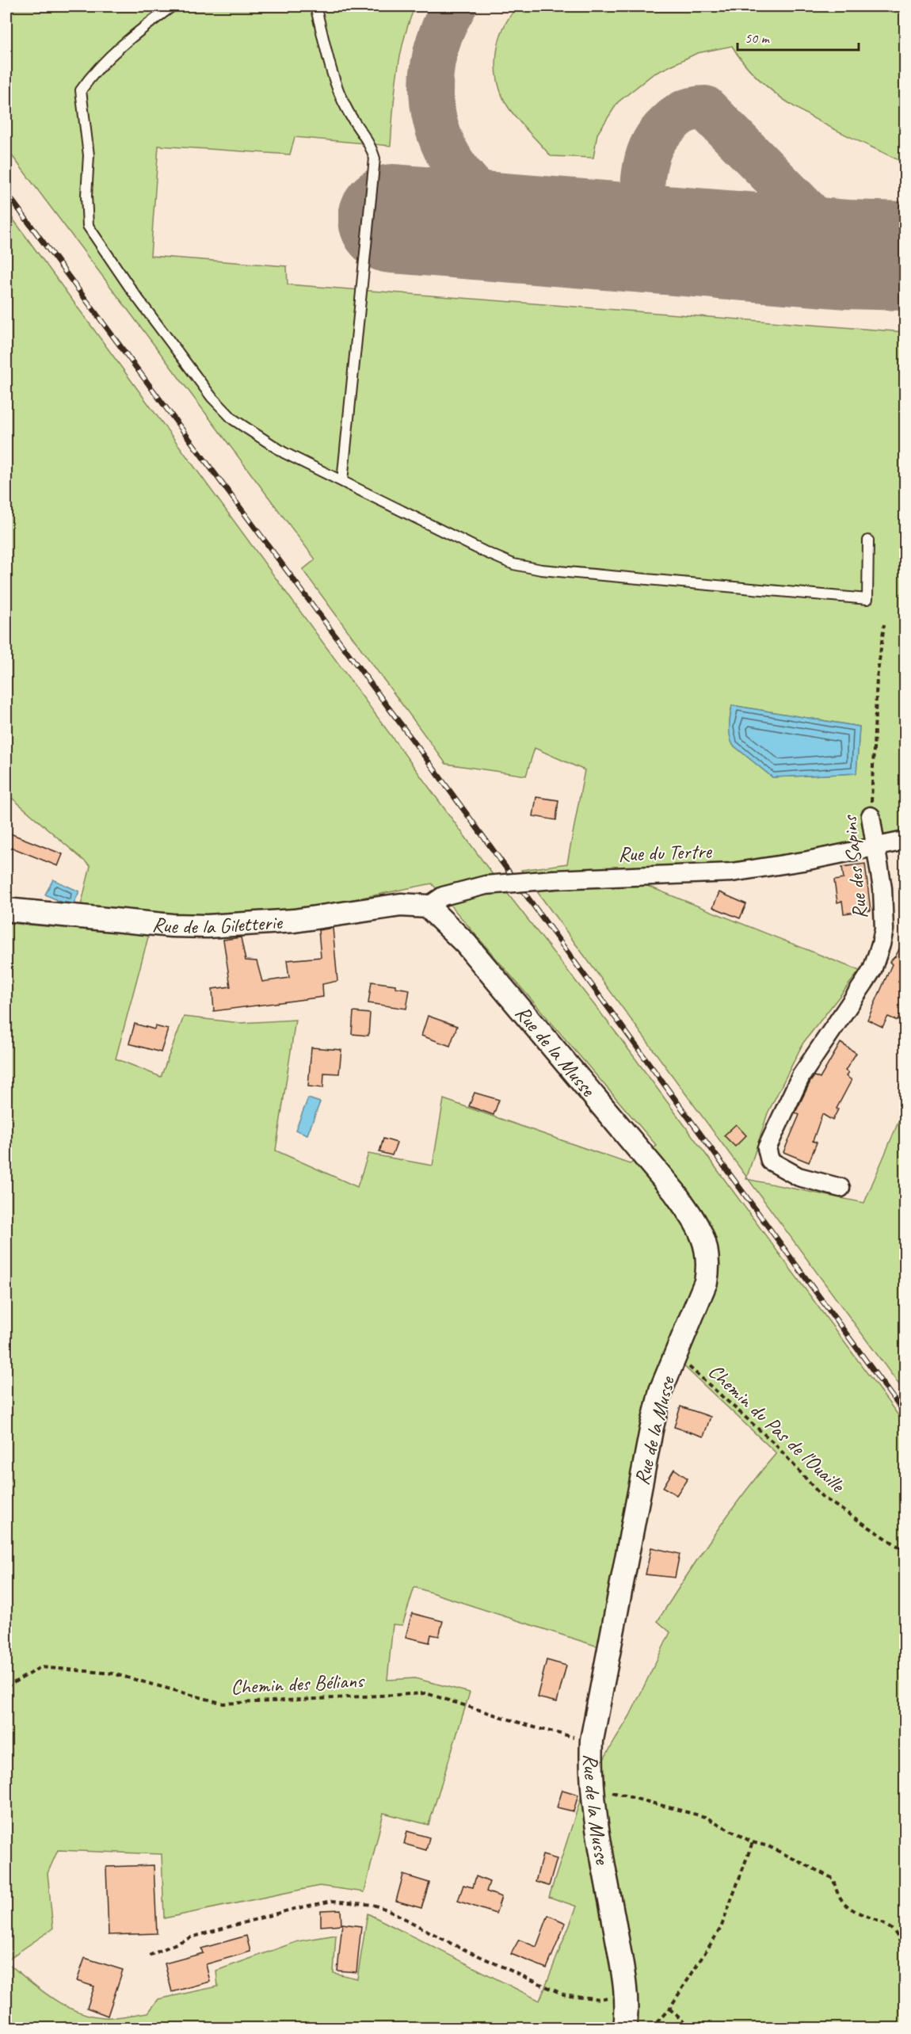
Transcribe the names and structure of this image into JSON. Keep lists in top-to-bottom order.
{
  "streets": {
    "street": [
      "Rue du Tertre",
      "Rue des Sapins",
      "Rue de la Giletterie",
      "Rue de la Musse"
    ],
    "path": ["Chemin du Pas de l'Ouaille", "Chemin des Bélians"]
  },
  "crossings": [
    ["Rue du Tertre", "Rue des Sapins"],
    ["Rue du Tertre", "Rue de la Giletterie"],
    ["Rue du Tertre", "Rue de la Musse"],
    ["Rue de la Giletterie", "Rue de la Musse"],
    ["Rue de la Musse", "Chemin du Pas de l'Ouaille"],
    ["Rue de la Musse", "Chemin des Bélians"]
  ],
  "scale_bar": "50 m"
}
